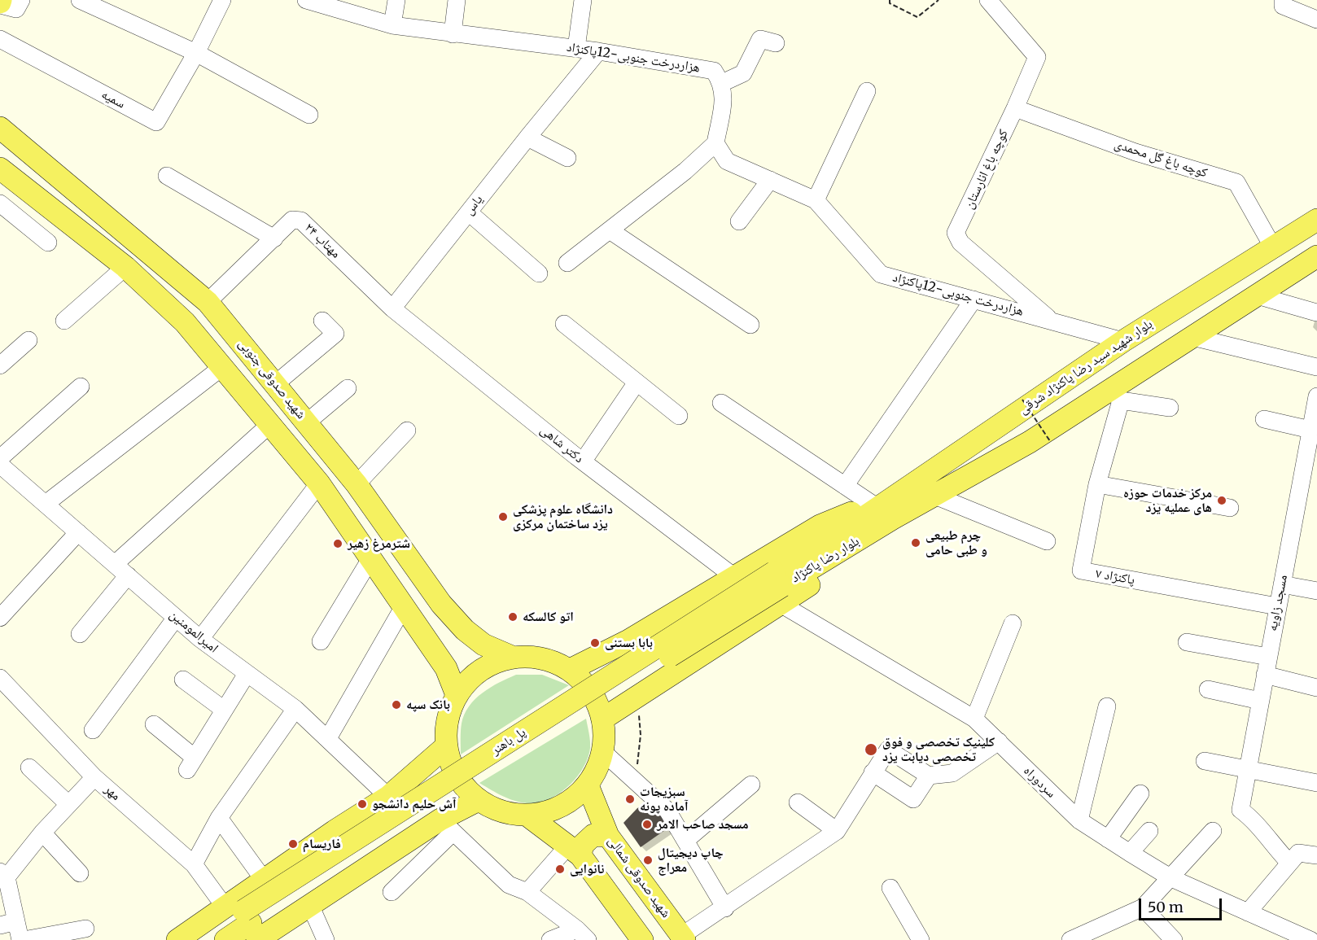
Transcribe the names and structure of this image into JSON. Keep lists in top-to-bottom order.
{
  "streets": {
    "main road": [
      "بلوار شهید سید رضا پاکنژاد شرقی",
      "شهید صدوقی جنوبی",
      "بلوار رضا پاکنژاد",
      "پل باهنر",
      "شهید صدوقی شمالی"
    ],
    "street": [
      "هزاردرخت جنوبی-12پاکنژاد",
      "سمیه",
      "کوچه باغ گل محمدی",
      "کوچه باغ انارستان",
      "یاس",
      "مهتاب ۲۴",
      "دکتر شاهی",
      "پاکنژاد ۷",
      "مسجد زاویه",
      "امیرالمومنین",
      "سردوراه",
      "مهر"
    ]
  },
  "crossings": [
    ["هزاردرخت جنوبی-12پاکنژاد", "کوچه باغ انارستان"],
    ["هزاردرخت جنوبی-12پاکنژاد", "یاس"],
    ["هزاردرخت جنوبی-12پاکنژاد", "بلوار شهید سید رضا پاکنژاد شرقی"],
    ["کوچه باغ گل محمدی", "کوچه باغ انارستان"],
    ["کوچه باغ گل محمدی", "بلوار شهید سید رضا پاکنژاد شرقی"],
    ["یاس", "مهتاب ۲۴"],
    ["یاس", "دکتر شاهی"],
    ["مهتاب ۲۴", "شهید صدوقی جنوبی"],
    ["مهتاب ۲۴", "دکتر شاهی"],
    ["بلوار شهید سید رضا پاکنژاد شرقی", "بلوار رضا پاکنژاد"],
    ["بلوار شهید سید رضا پاکنژاد شرقی", "پاکنژاد ۷"],
    ["شهید صدوقی جنوبی", "شهید صدوقی شمالی"],
    ["بلوار رضا پاکنژاد", "پل باهنر"],
    ["بلوار رضا پاکنژاد", "سردوراه"],
    ["پاکنژاد ۷", "مسجد زاویه"],
    ["پل باهنر", "سردوراه"],
    ["پل باهنر", "مهر"]
  ],
  "places": [
    "مرکز خدمات حوزه های عملیه یزد",
    "دانشگاه علوم پزشکی یزد ساختمان مرکزی",
    "چرم طبیعی و طبی حامی",
    "شترمرغ زهیر",
    "اتو کالسکه",
    "بابا بستنی",
    "بانک سپه",
    "کلینیک تخصصی و فوق تخصصی دیابت یزد",
    "سبزیجات آماده پونه",
    "آش حلیم دانشجو",
    "مسجد صاحب الامر",
    "فاریسام",
    "چاپ دیجیتال معراج",
    "نانوایی"
  ],
  "scale_bar": "50 m"
}
